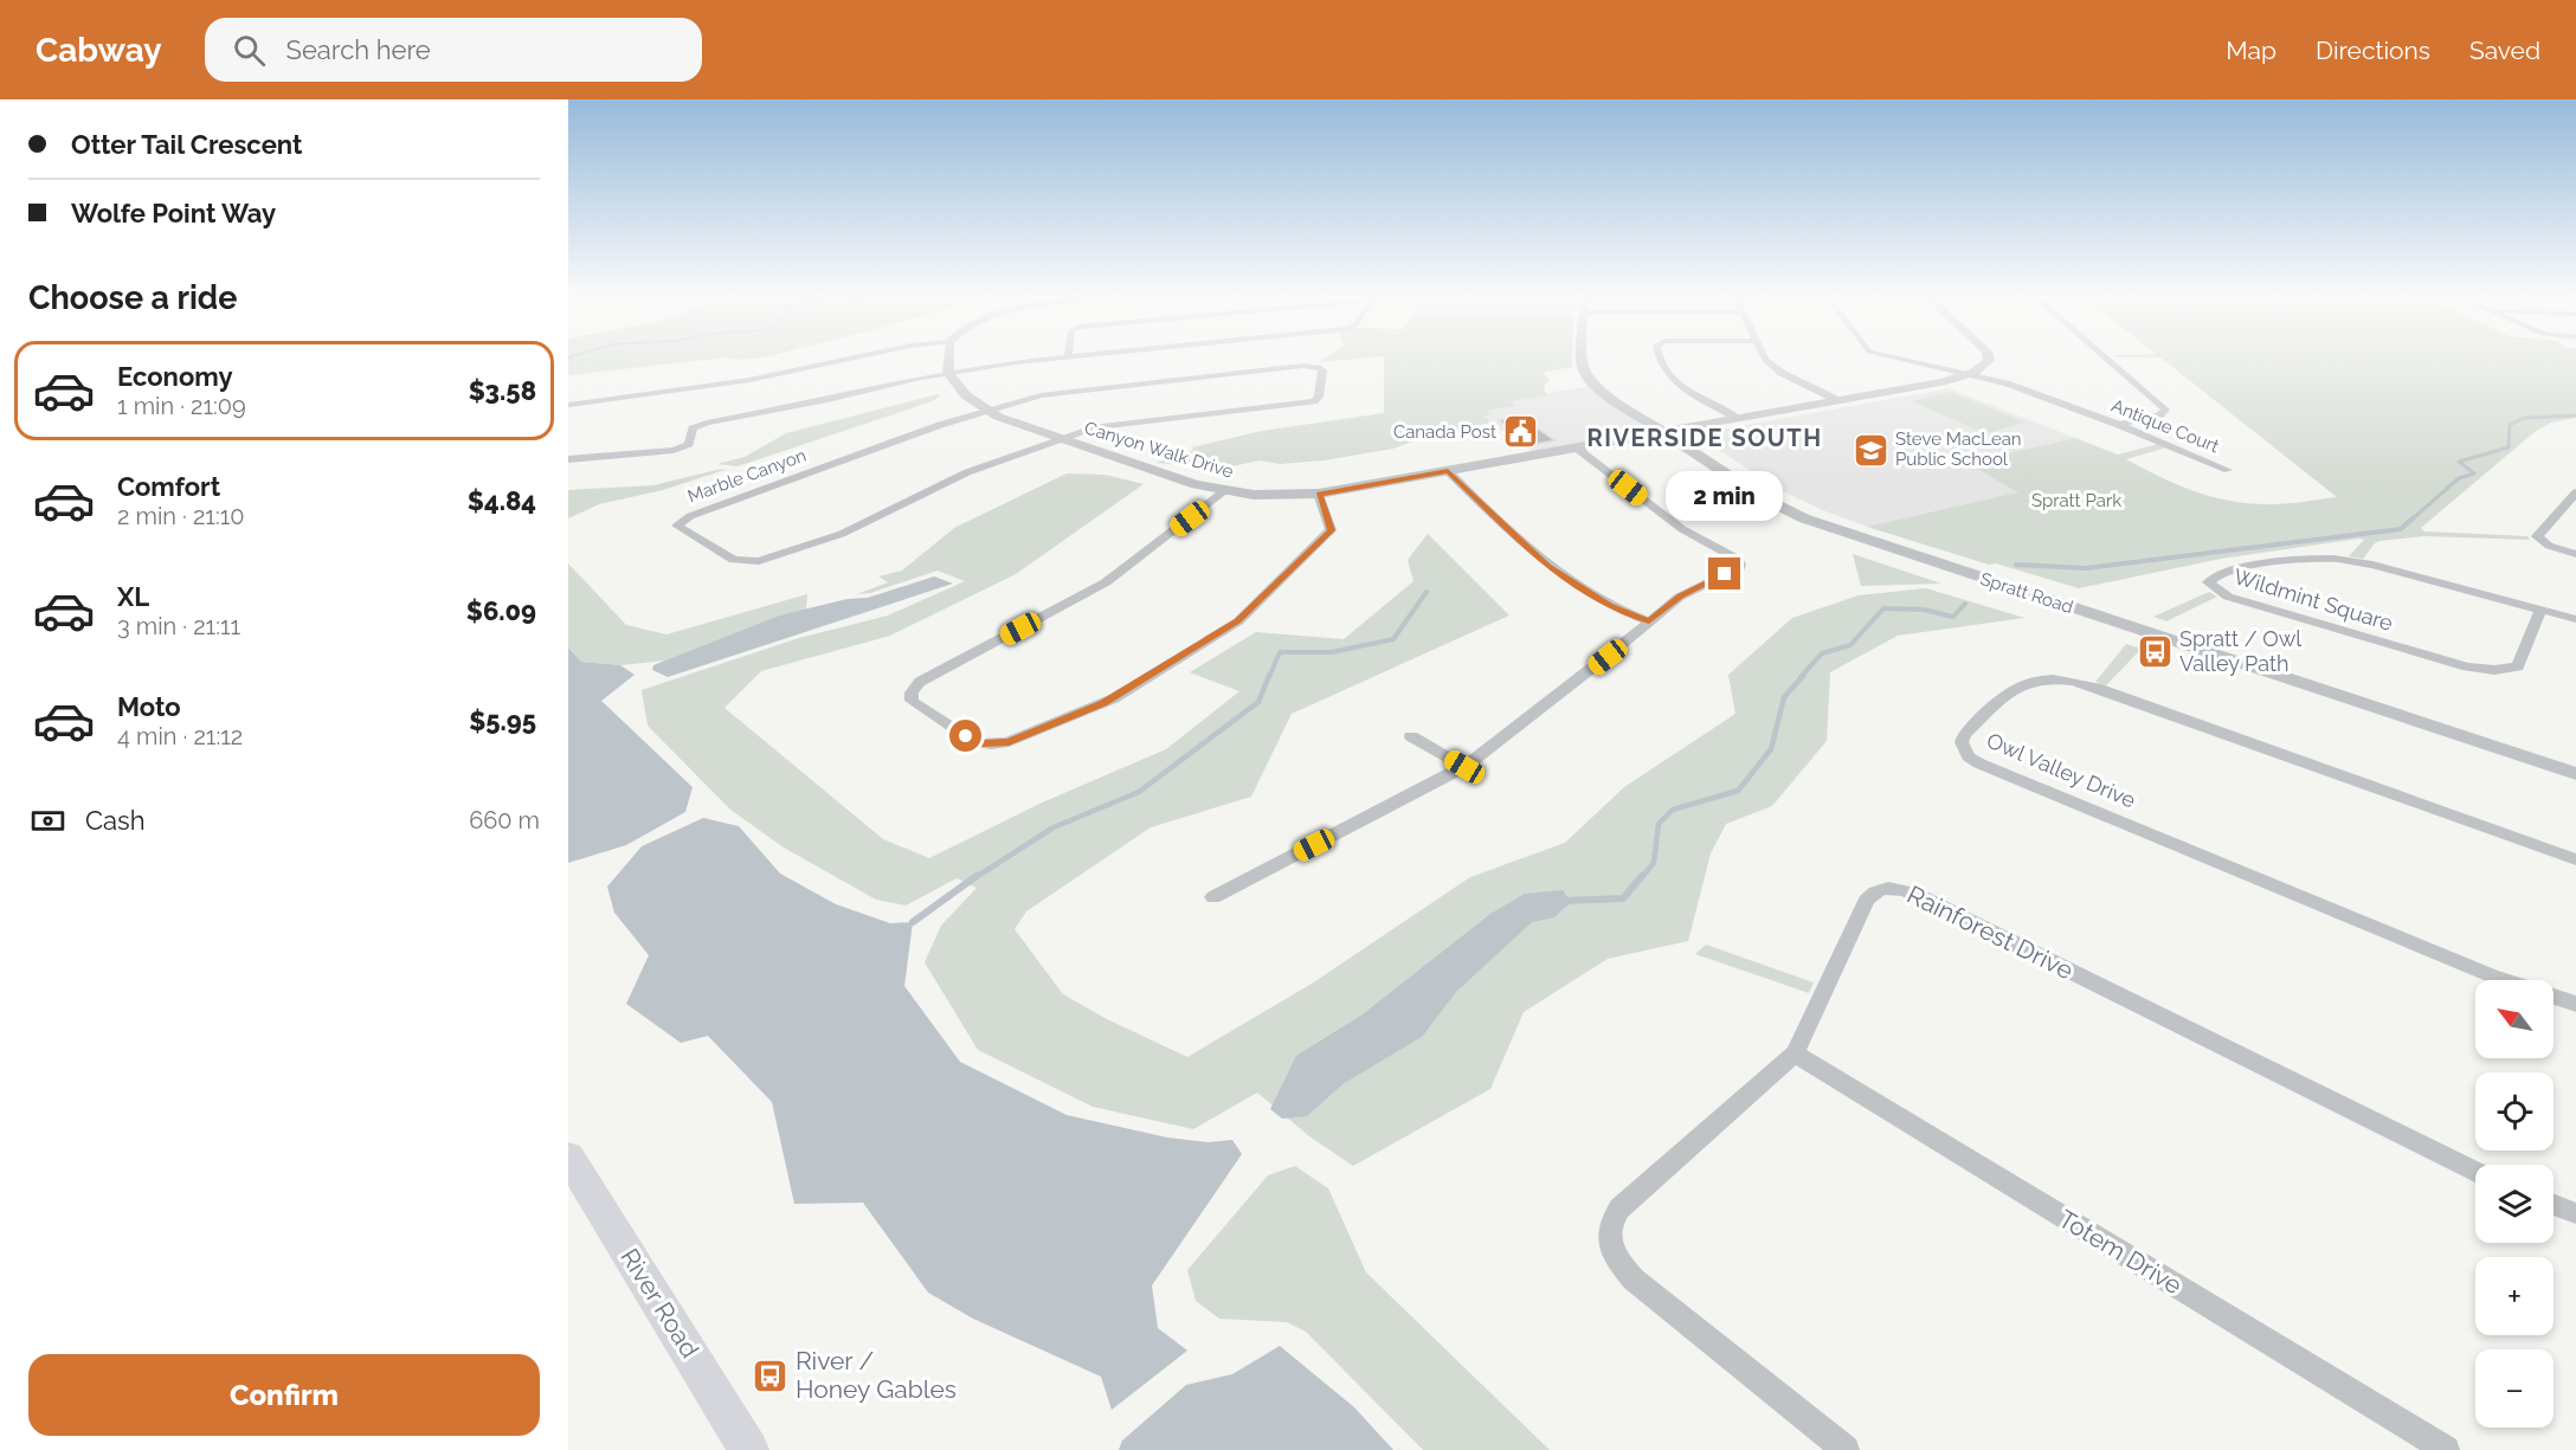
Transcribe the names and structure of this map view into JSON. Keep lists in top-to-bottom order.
{
  "streets": {
    "main road": ["River Road"],
    "street": [
      "Antique Court",
      "Canyon Walk Drive",
      "Marble Canyon",
      "Spratt Road",
      "Wildmint Square",
      "Owl Valley Drive",
      "Rainforest Drive",
      "Totem Drive"
    ]
  },
  "crossings": [
    ["Antique Court", "Canyon Walk Drive"],
    ["Canyon Walk Drive", "Marble Canyon"],
    ["Canyon Walk Drive", "Spratt Road"],
    ["Rainforest Drive", "Totem Drive"]
  ],
  "districts": ["RIVERSIDE SOUTH"],
  "parks": ["Spratt Park"],
  "places": {
    "public building": ["Canada Post"],
    "school or university": ["Steve MacLean Public School"],
    "bus stop": ["Spratt / Owl Valley Path", "River / Honey Gables"]
  },
  "north": "top left",
  "page": {
    "header": "Cabway",
    "search": "Search here",
    "nav": ["Map", "Directions", "Saved"],
    "banner": ["Otter Tail Crescent", "Wolfe Point Way"],
    "heading": "Choose a ride",
    "list": [
      {
        "name": "Economy",
        "note": "1 min · 21:09",
        "value": "$3.58"
      },
      {
        "name": "Comfort",
        "note": "2 min · 21:10",
        "value": "$4.84"
      },
      {
        "name": "XL",
        "note": "3 min · 21:11",
        "value": "$6.09"
      },
      {
        "name": "Moto",
        "note": "4 min · 21:12",
        "value": "$5.95"
      }
    ],
    "bubble": "2 min",
    "pay": ["Cash", "660 m"],
    "map_buttons": ["+", "−"],
    "buttons": "Confirm"
  }
}
